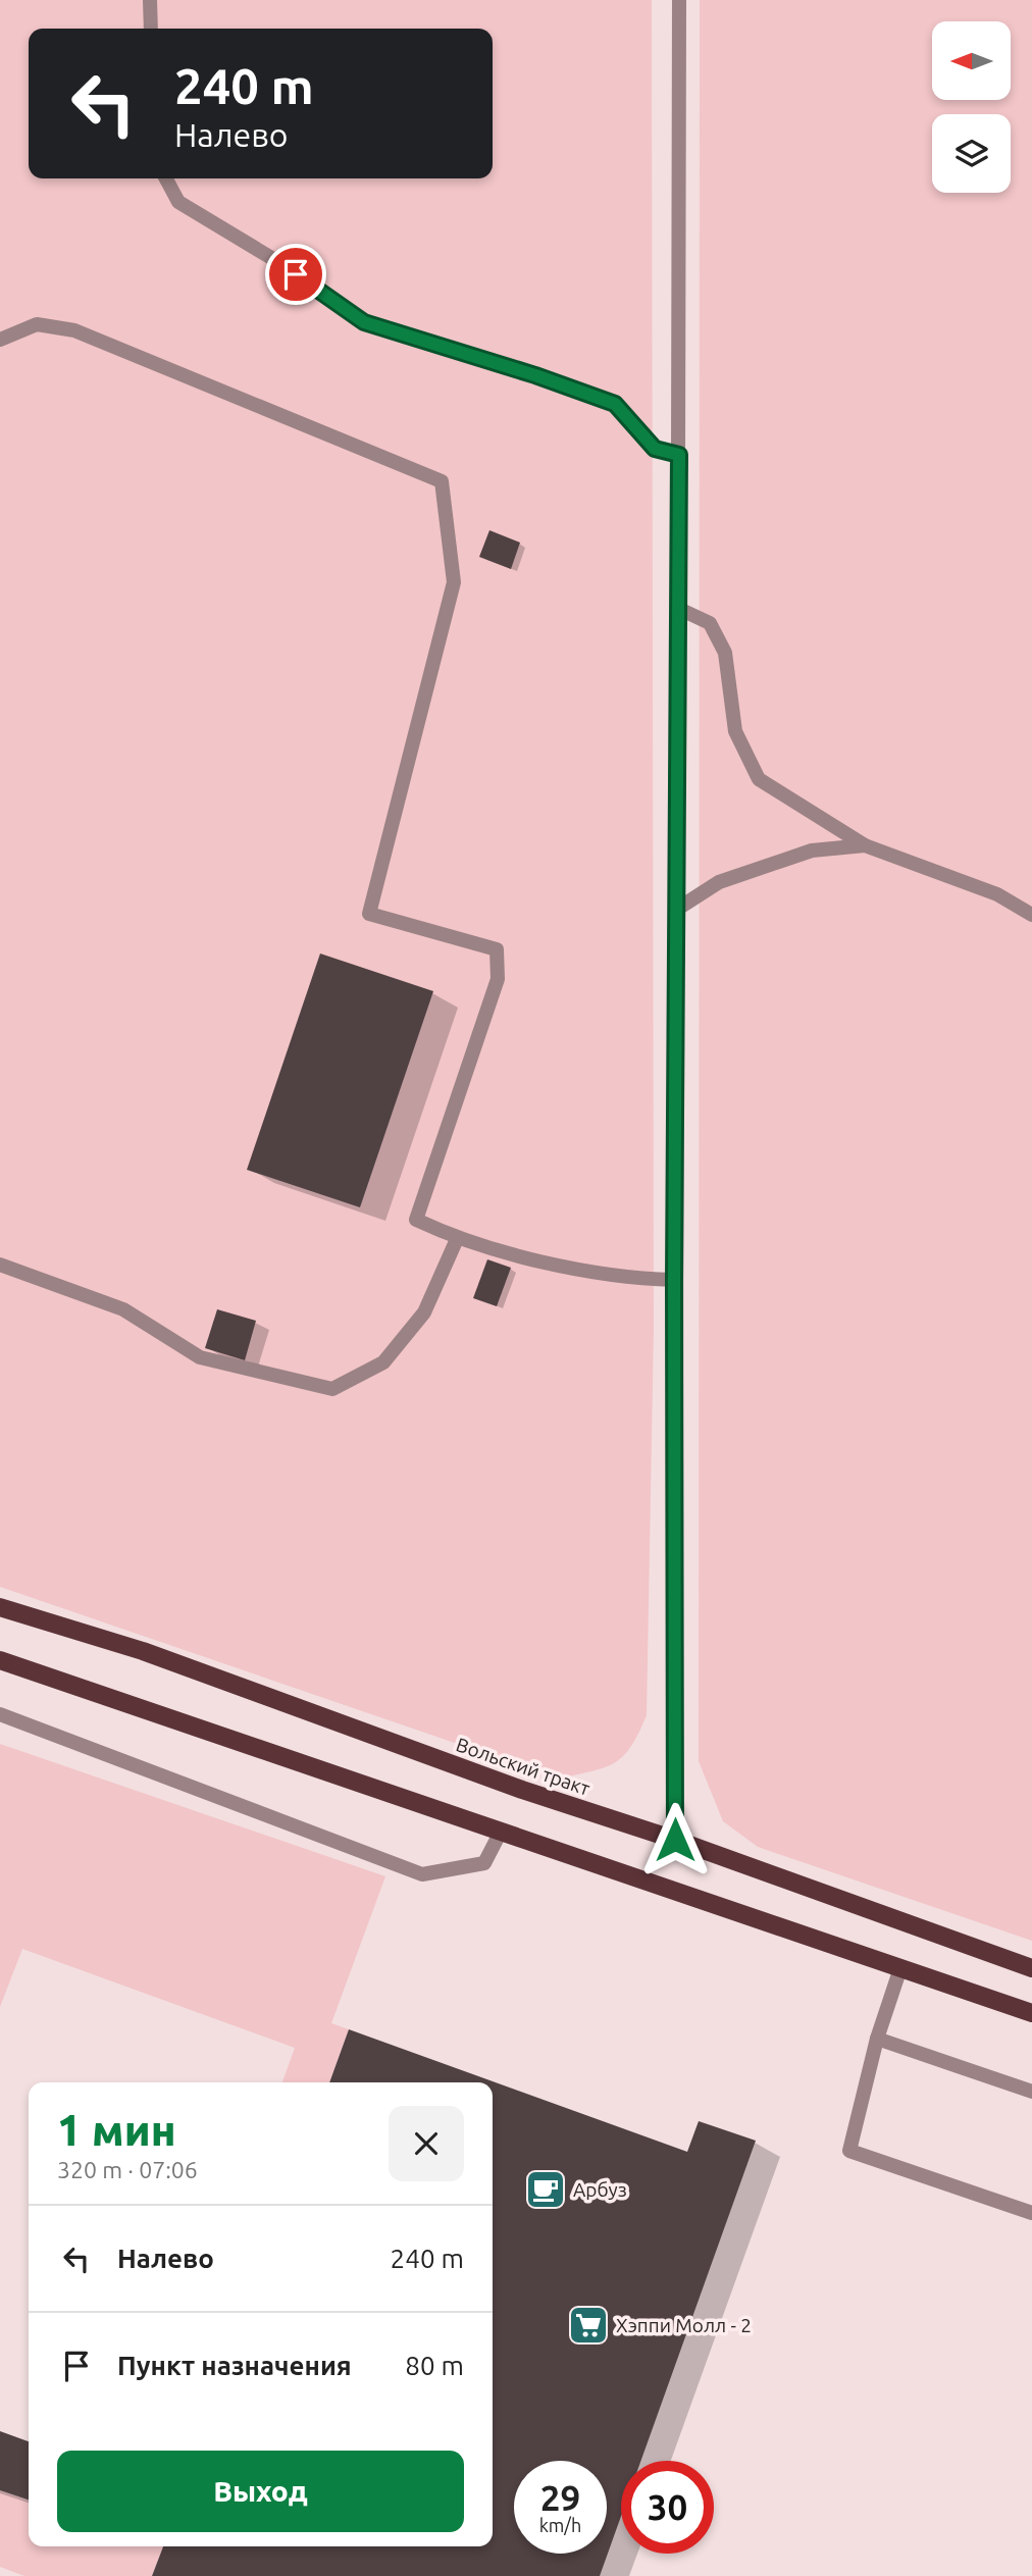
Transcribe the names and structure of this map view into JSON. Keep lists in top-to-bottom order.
{
  "streets": {
    "main road": ["Вольский тракт"]
  },
  "places": {
    "cafe": ["Арбуз"],
    "supermarket": ["Хэппи Молл - 2"]
  },
  "north": "left",
  "page": {
    "turn": ["240 m", "Налево"],
    "heading": ["1 мин", "320 m · 07:06"],
    "list": [
      {
        "name": "Налево",
        "value": "240 m"
      },
      {
        "name": "Пункт назначения",
        "value": "80 m"
      }
    ],
    "buttons": "Выход",
    "speed": "29 km/h",
    "limit": "30"
  }
}
